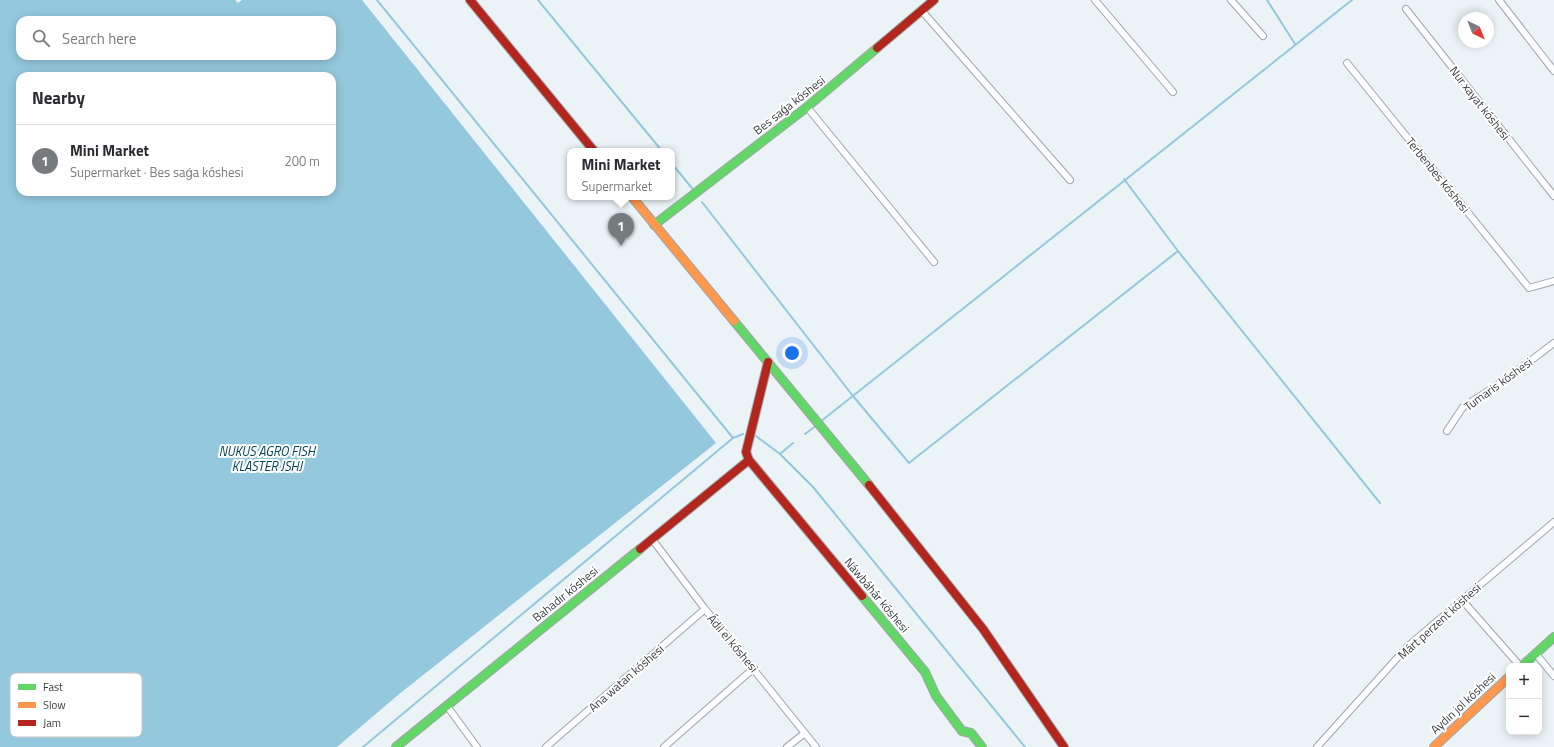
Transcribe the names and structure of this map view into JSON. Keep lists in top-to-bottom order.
{
  "streets": {
    "street": [
      "Nur xayat kóshesi",
      "Bes saǵa kóshesi",
      "Terbenbes kóshesi",
      "Tumaris kóshesi",
      "Bahadır kóshesi",
      "Náwbáhár kóshesi",
      "Márt perzent kóshesi",
      "Ádil el kóshesi",
      "Ana watan kóshesi",
      "Aydın jol kóshesi"
    ]
  },
  "crossings": [
    ["Bahadır kóshesi", "Náwbáhár kóshesi"],
    ["Bahadır kóshesi", "Ádil el kóshesi"],
    ["Ádil el kóshesi", "Ana watan kóshesi"]
  ],
  "water": ["NUKUS AGRO FISH KLASTER JSHJ"],
  "legend": ["Fast", "Slow", "Jam"],
  "north": "bottom right",
  "page": {
    "search": "Search here",
    "heading": "Nearby",
    "list": [
      {
        "mark": "1",
        "name": "Mini Market",
        "note": "Supermarket · Bes saǵa kóshesi",
        "value": "200 m"
      }
    ],
    "popup": ["Mini Market", "Supermarket"],
    "pins": "1",
    "map_buttons": ["+", "−"]
  }
}
